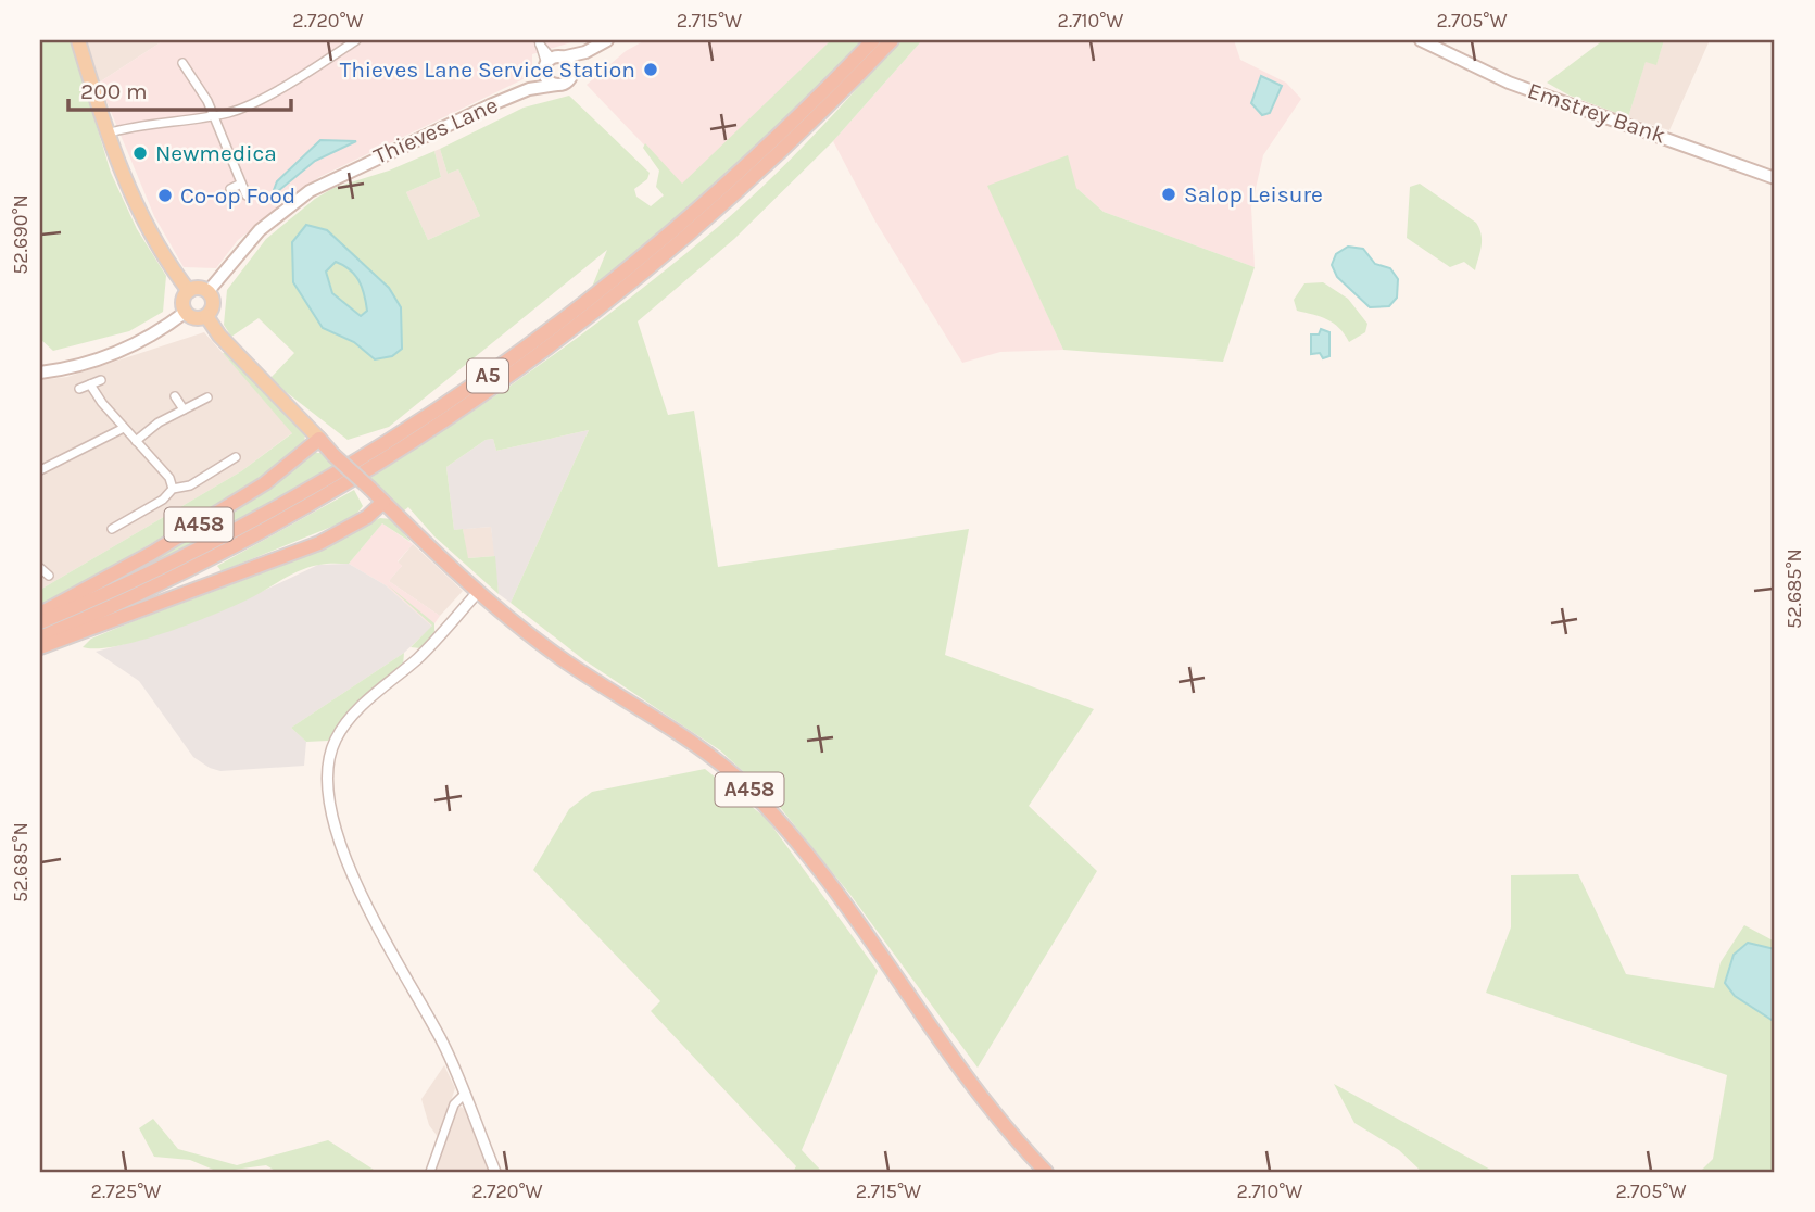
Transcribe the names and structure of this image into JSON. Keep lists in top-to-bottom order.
{
  "streets": {
    "highway": ["A5", "A458"],
    "main road": ["Emstrey Bank", "Thieves Lane"]
  },
  "crossings": [
    ["Thieves Lane", "A458"]
  ],
  "places": [
    "Thieves Lane Service Station",
    "Newmedica",
    "Salop Leisure",
    "Co-op Food"
  ],
  "scale_bar": "200 m",
  "coordinates": [
    "2.720°W",
    "2.715°W",
    "2.710°W",
    "2.705°W",
    "52.690°N",
    "52.685°N",
    "2.725°W"
  ]
}
